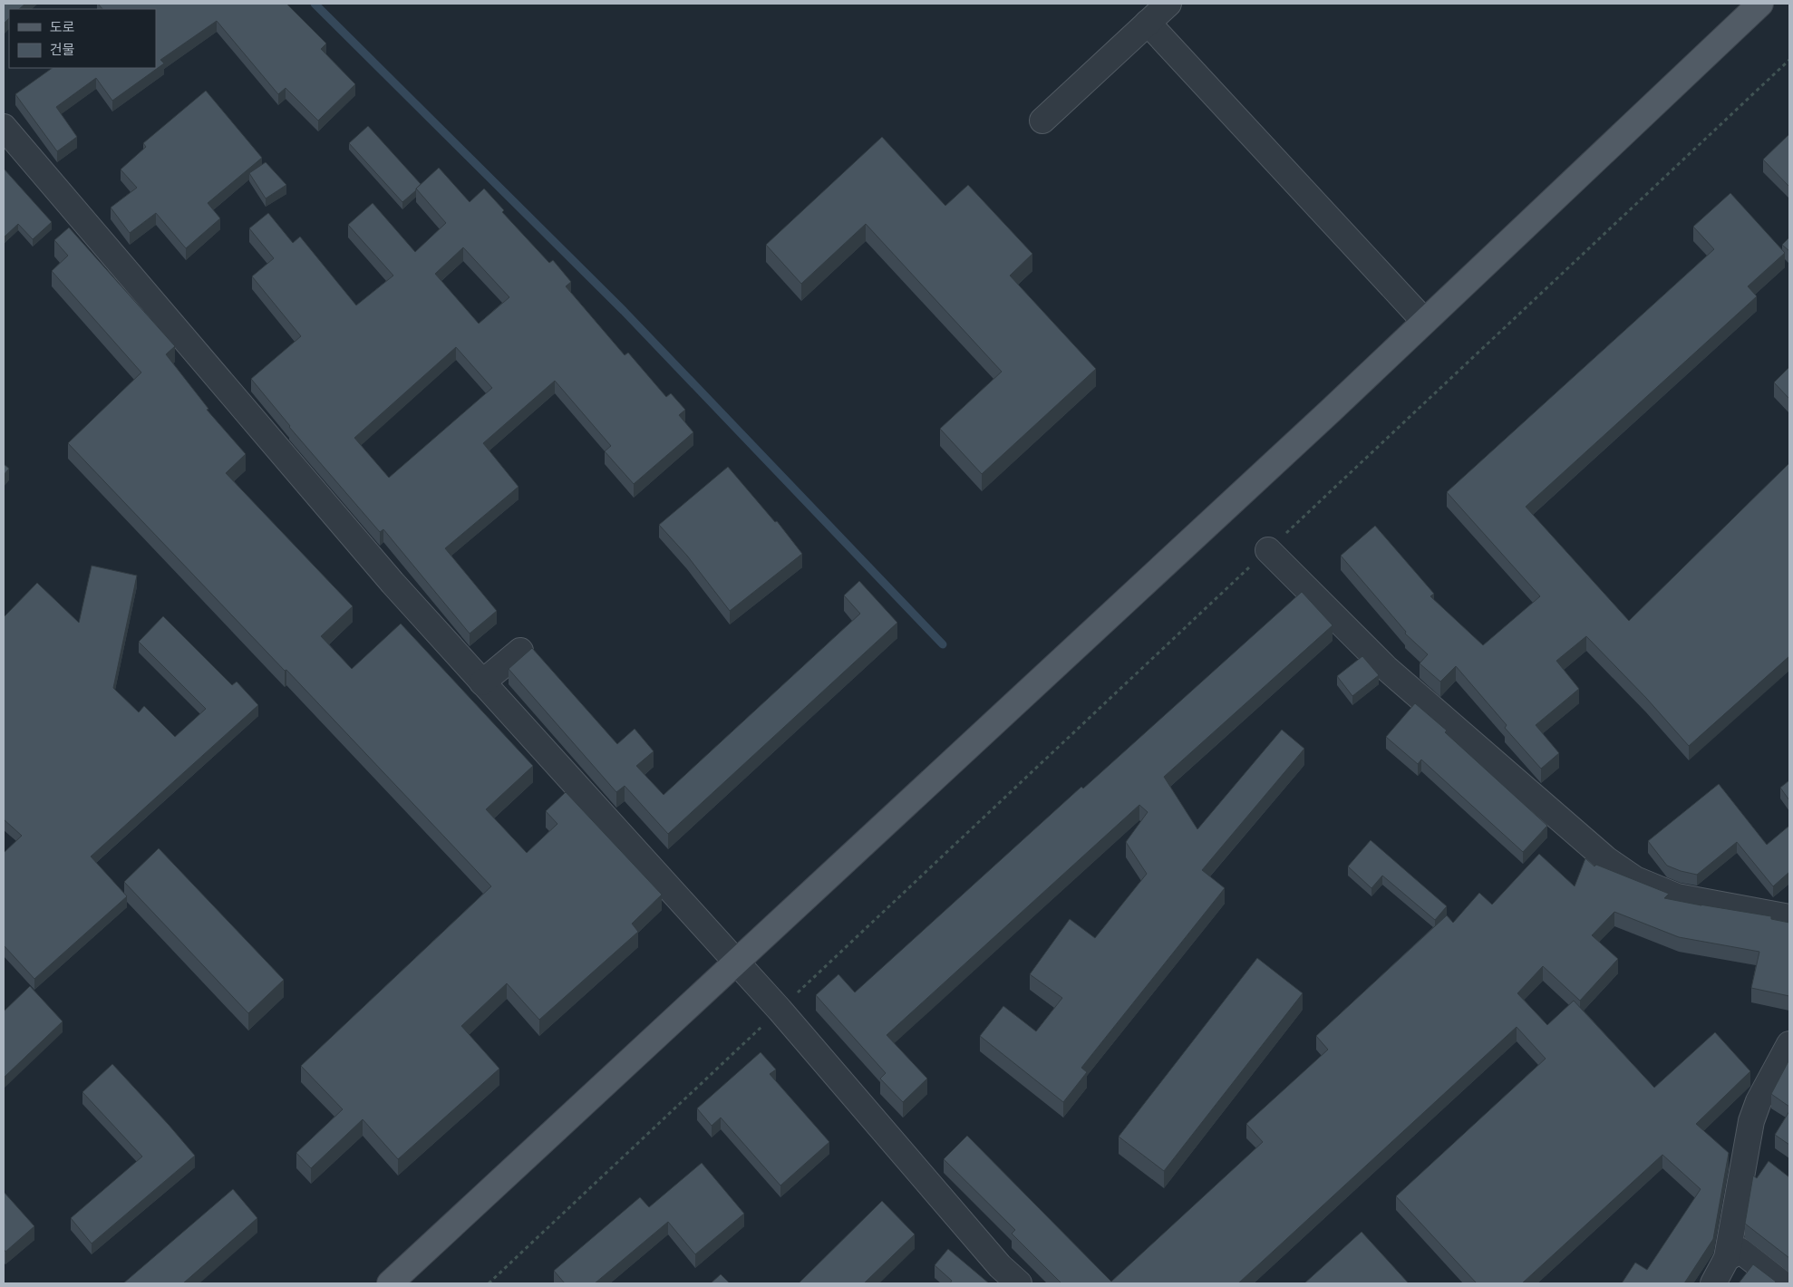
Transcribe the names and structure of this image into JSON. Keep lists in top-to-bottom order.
{
  "legend": ["도로", "건물"]
}
